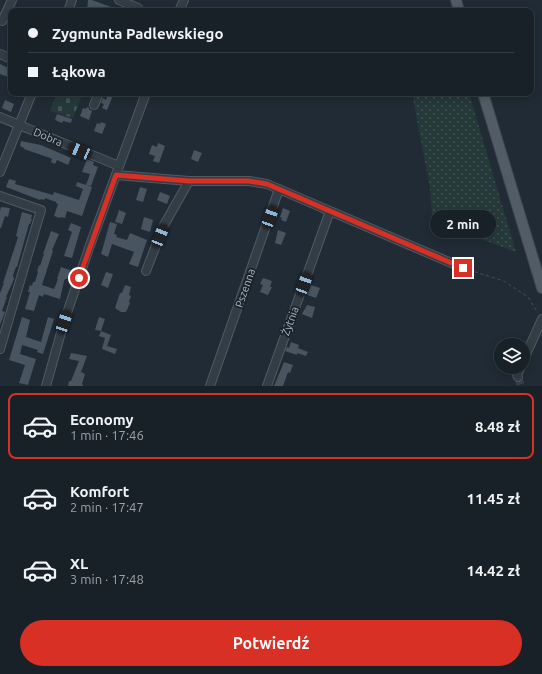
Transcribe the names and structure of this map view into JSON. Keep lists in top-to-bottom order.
{
  "streets": {
    "street": ["Dobra", "Pszenna", "Żytnia"]
  },
  "crossings": [
    ["Dobra", "Pszenna"],
    ["Dobra", "Żytnia"]
  ],
  "page": {
    "banner": ["Zygmunta Padlewskiego", "Łąkowa"],
    "bubble": "2 min",
    "list": [
      {
        "name": "Economy",
        "note": "1 min · 17:46",
        "value": "8.48 zł"
      },
      {
        "name": "Komfort",
        "note": "2 min · 17:47",
        "value": "11.45 zł"
      },
      {
        "name": "XL",
        "note": "3 min · 17:48",
        "value": "14.42 zł"
      }
    ],
    "buttons": "Potwierdź"
  }
}
